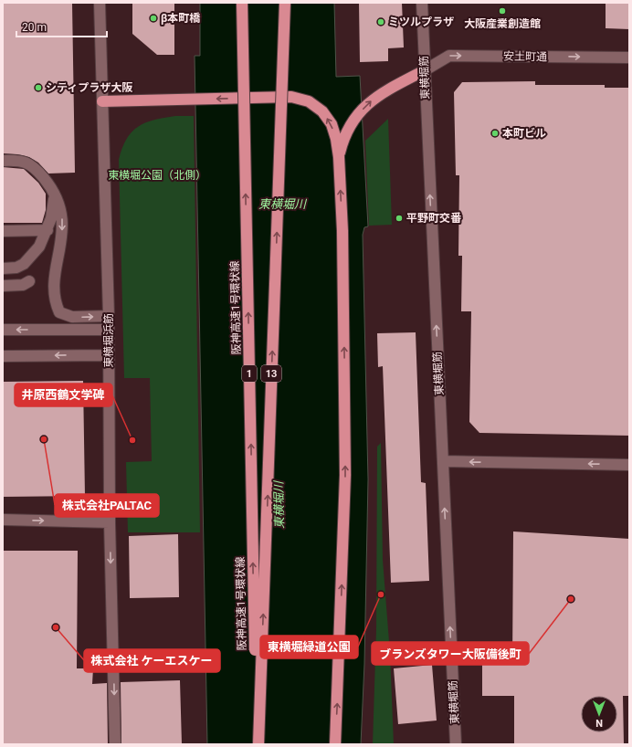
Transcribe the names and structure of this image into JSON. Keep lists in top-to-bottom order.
{
  "streets": {
    "highway": ["阪神高速1号環状線", "1", "13"],
    "street": ["安土町通", "東横堀筋", "東横堀浜筋"]
  },
  "crossings": [
    ["安土町通", "東横堀筋"],
    ["阪神高速1号環状線", "13"]
  ],
  "one_way": ["安土町通", "東横堀筋"],
  "water": ["東横堀川"],
  "parks": ["東横堀公園（北側）"],
  "places": [
    "大阪産業創造館",
    "β本町橋",
    "ミツルプラザ",
    "シティプラザ大阪",
    "本町ビル",
    "平野町交番",
    "株式会社PALTAC",
    "井原西鶴文学碑",
    "東横堀緑道公園",
    "ブランズタワー大阪備後町",
    "株式会社 ケーエスケー"
  ],
  "scale_bar": "20 m",
  "north": "bottom"
}
